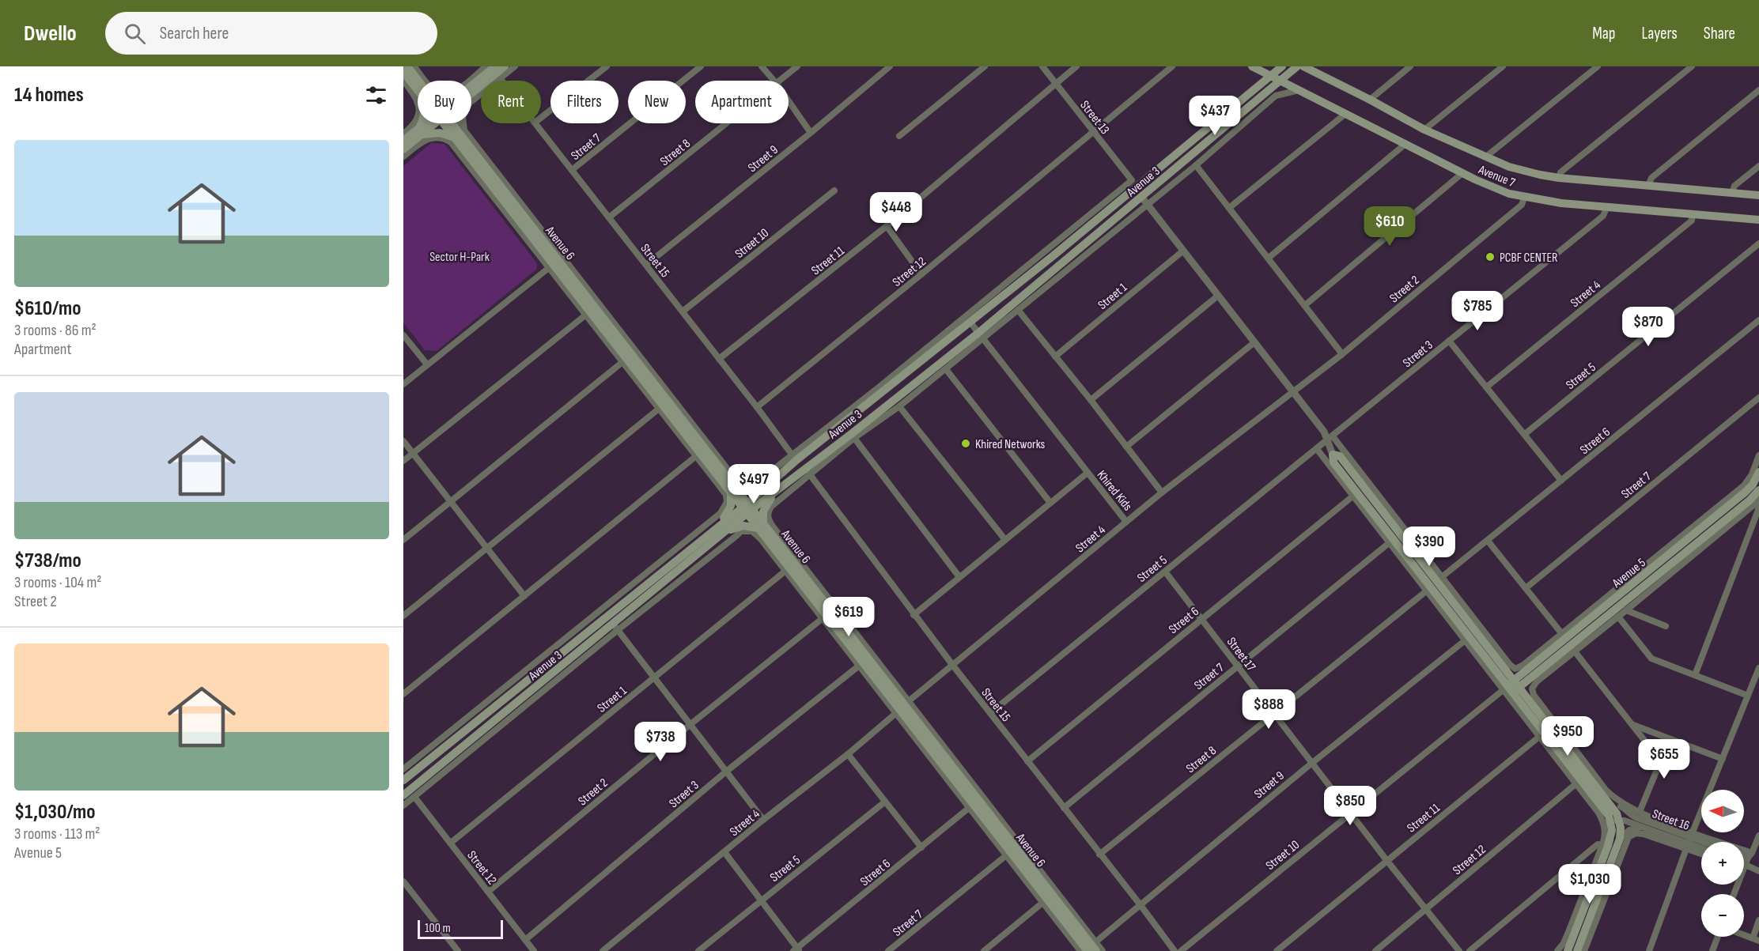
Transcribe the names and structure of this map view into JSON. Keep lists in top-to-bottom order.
{
  "streets": {
    "main road": [
      "Avenue 7",
      "Avenue 3",
      "Avenue 6",
      "Avenue 5"
    ],
    "street": [
      "Street 13",
      "Street 7",
      "Street 8",
      "Street 9",
      "Street 10",
      "Street 15",
      "Street 11",
      "Street 12",
      "Street 2",
      "Street 4",
      "Street 1",
      "Street 3",
      "Street 5",
      "Street 6",
      "Khired Kids",
      "Street 17",
      "Street 16"
    ]
  },
  "crossings": [
    ["Street 13", "Avenue 3"],
    ["Street 13", "Street 15"],
    ["Street 13", "Street 11"],
    ["Street 13", "Street 12"],
    ["Street 7", "Street 15"],
    ["Street 7", "Street 17"],
    ["Street 8", "Street 15"],
    ["Street 8", "Street 17"],
    ["Street 9", "Avenue 6"],
    ["Street 9", "Street 15"],
    ["Street 9", "Street 17"],
    ["Avenue 7", "Avenue 3"],
    ["Avenue 7", "Street 2"],
    ["Avenue 7", "Street 4"],
    ["Avenue 7", "Street 3"],
    ["Avenue 3", "Avenue 6"],
    ["Avenue 3", "Street 15"],
    ["Avenue 3", "Khired Kids"],
    ["Avenue 6", "Street 4"],
    ["Street 10", "Street 15"],
    ["Street 10", "Avenue 5"],
    ["Street 10", "Street 17"],
    ["Street 15", "Street 11"],
    ["Street 15", "Street 12"],
    ["Street 15", "Street 4"],
    ["Street 15", "Street 5"],
    ["Street 15", "Street 6"],
    ["Street 11", "Street 17"],
    ["Street 12", "Street 2"],
    ["Street 12", "Street 1"],
    ["Street 12", "Street 3"],
    ["Street 12", "Street 17"],
    ["Street 2", "Street 4"],
    ["Street 4", "Khired Kids"],
    ["Street 3", "Street 5"],
    ["Street 5", "Street 17"],
    ["Street 6", "Street 17"]
  ],
  "parks": ["Sector H-Park"],
  "places": ["PCBF CENTER", "Khired Networks"],
  "scale_bar": "100 m",
  "north": "left",
  "page": {
    "header": "Dwello",
    "search": "Search here",
    "nav": ["Map", "Layers", "Share"],
    "heading": "14 homes",
    "chip": [
      "Buy",
      "Rent",
      "Filters",
      "New",
      "Apartment"
    ],
    "price": [
      "$437",
      "$448",
      "$610",
      "$785",
      "$870",
      "$497",
      "$390",
      "$619",
      "$888",
      "$950",
      "$738",
      "$655",
      "$850",
      "$1,030"
    ],
    "list": [
      {
        "name": "$610/mo",
        "note": "3 rooms · 86 m² · Apartment"
      },
      {
        "name": "$738/mo",
        "note": "3 rooms · 104 m² · Street 2"
      },
      {
        "name": "$1,030/mo",
        "note": "3 rooms · 113 m² · Avenue 5"
      }
    ],
    "map_buttons": ["+", "−"],
    "scale": "100 m"
  }
}
